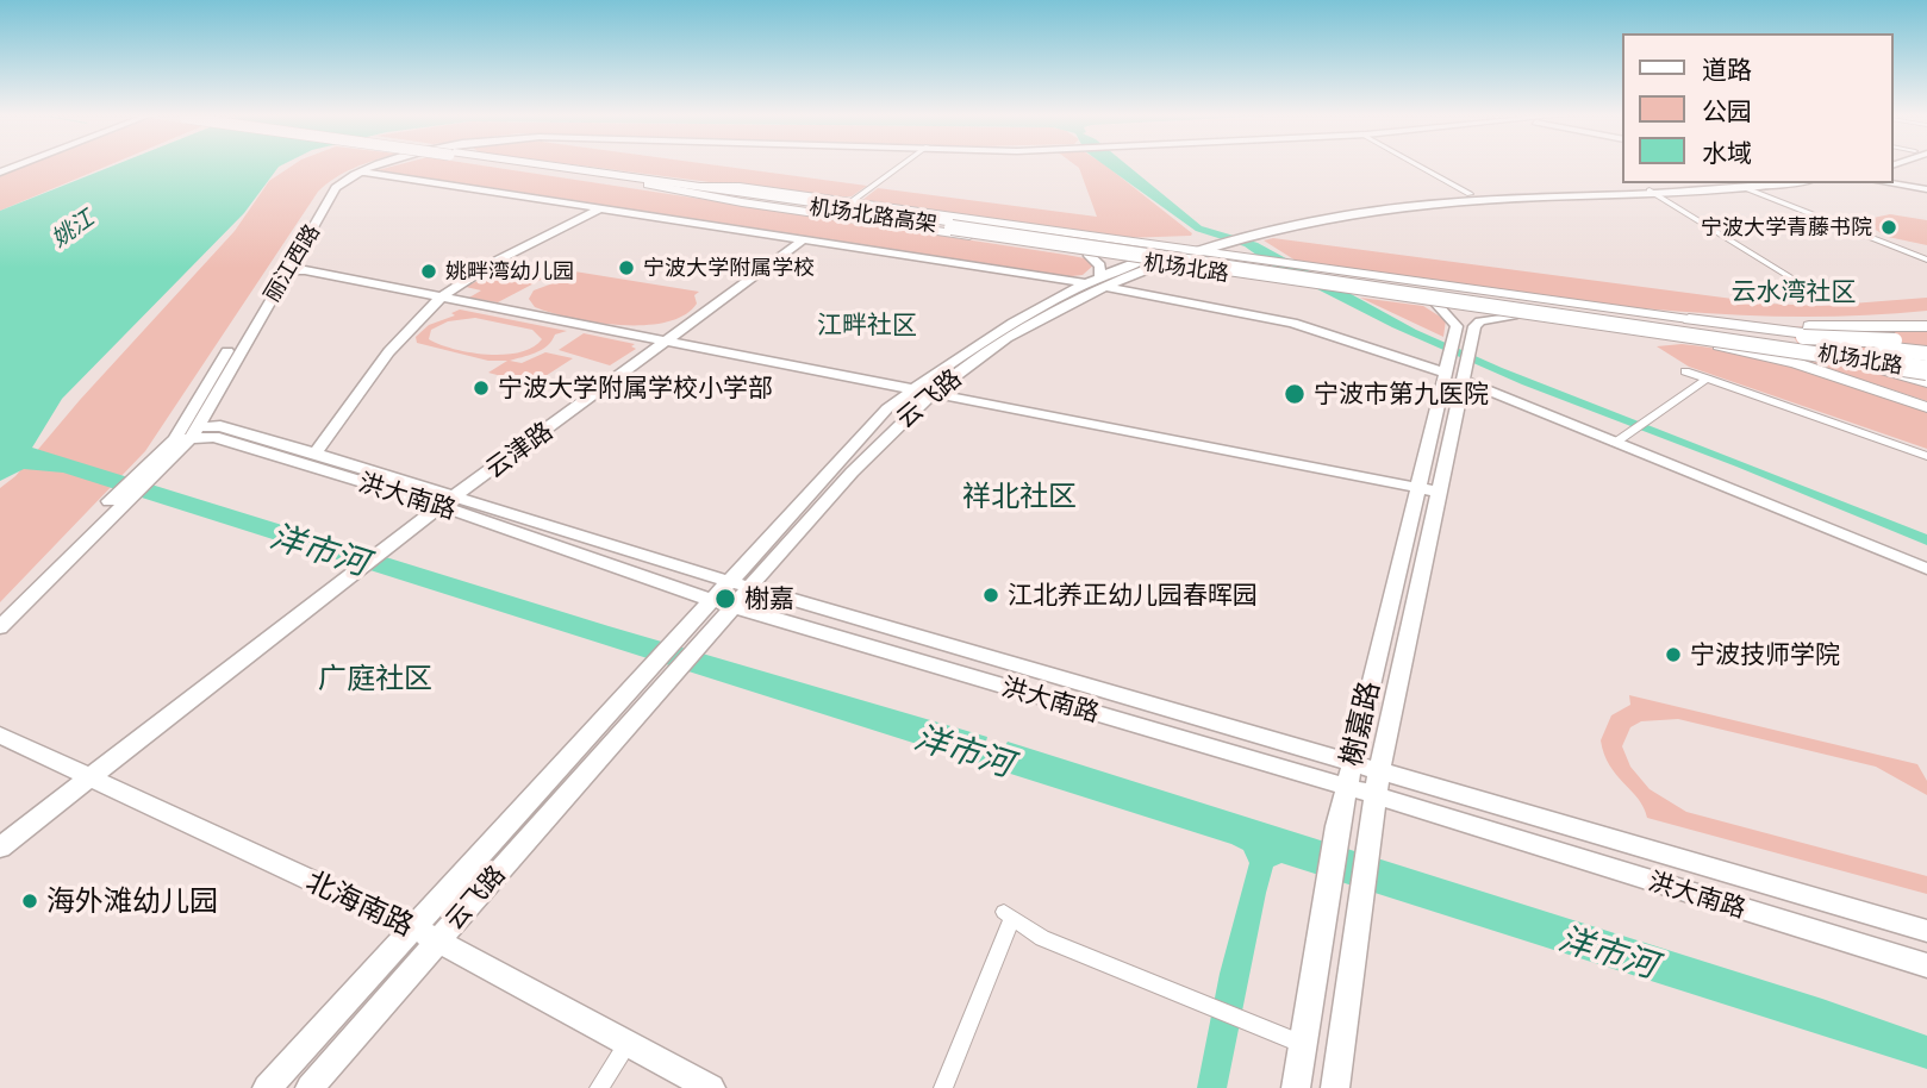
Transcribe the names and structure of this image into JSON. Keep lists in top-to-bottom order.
{
  "streets": {
    "highway": ["机场北路高架"],
    "main road": [
      "丽江西路",
      "机场北路",
      "云飞路",
      "云津路",
      "洪大南路",
      "榭嘉路",
      "北海南路"
    ]
  },
  "crossings": [
    ["机场北路高架", "机场北路"],
    ["丽江西路", "洪大南路"],
    ["机场北路", "云飞路"],
    ["云飞路", "洪大南路"],
    ["云飞路", "北海南路"],
    ["云津路", "洪大南路"],
    ["云津路", "北海南路"],
    ["洪大南路", "榭嘉路"]
  ],
  "districts": [
    "云水湾社区",
    "江畔社区",
    "祥北社区",
    "广庭社区"
  ],
  "water": ["姚江", "洋市河"],
  "places": [
    "宁波大学青藤书院",
    "宁波大学附属学校",
    "姚畔湾幼儿园",
    "宁波大学附属学校小学部",
    "宁波市第九医院",
    "江北养正幼儿园春晖园",
    "榭嘉",
    "宁波技师学院",
    "海外滩幼儿园"
  ],
  "legend": ["道路", "公园", "水域"]
}
